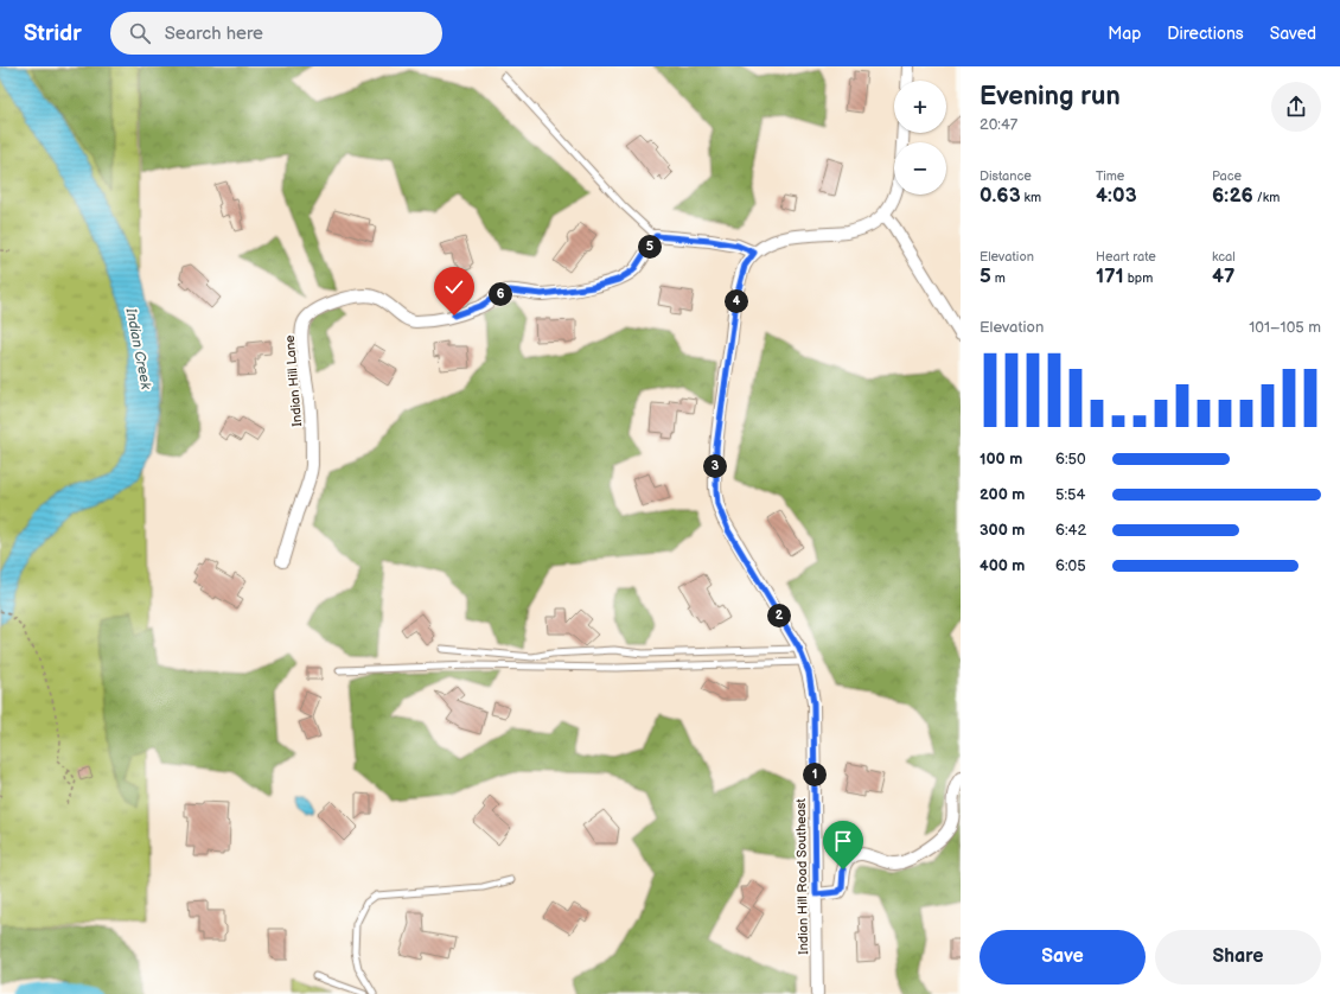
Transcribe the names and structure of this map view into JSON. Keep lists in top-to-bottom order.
{
  "streets": {
    "street": ["Indian Hill Lane", "Indian Hill Road Southeast"]
  },
  "water": ["Indian Creek"],
  "page": {
    "header": "Stridr",
    "search": "Search here",
    "nav": ["Map", "Directions", "Saved"],
    "heading": ["Evening run", "20:47"],
    "map_buttons": ["+", "−"],
    "stats": [
      ["Distance", "0.63 km"],
      ["Time", "4:03"],
      ["Pace", "6:26 /km"],
      ["Elevation", "5 m"],
      ["Heart rate", "171 bpm"],
      ["kcal", "47"]
    ],
    "pins": [
      "5",
      "6",
      "4",
      "3",
      "2",
      "1"
    ],
    "chart": ["Elevation", "101–105 m"],
    "list": [
      {
        "name": "100 m",
        "note": "6:50"
      },
      {
        "name": "200 m",
        "note": "5:54"
      },
      {
        "name": "300 m",
        "note": "6:42"
      },
      {
        "name": "400 m",
        "note": "6:05"
      }
    ],
    "buttons": ["Save", "Share"]
  }
}
